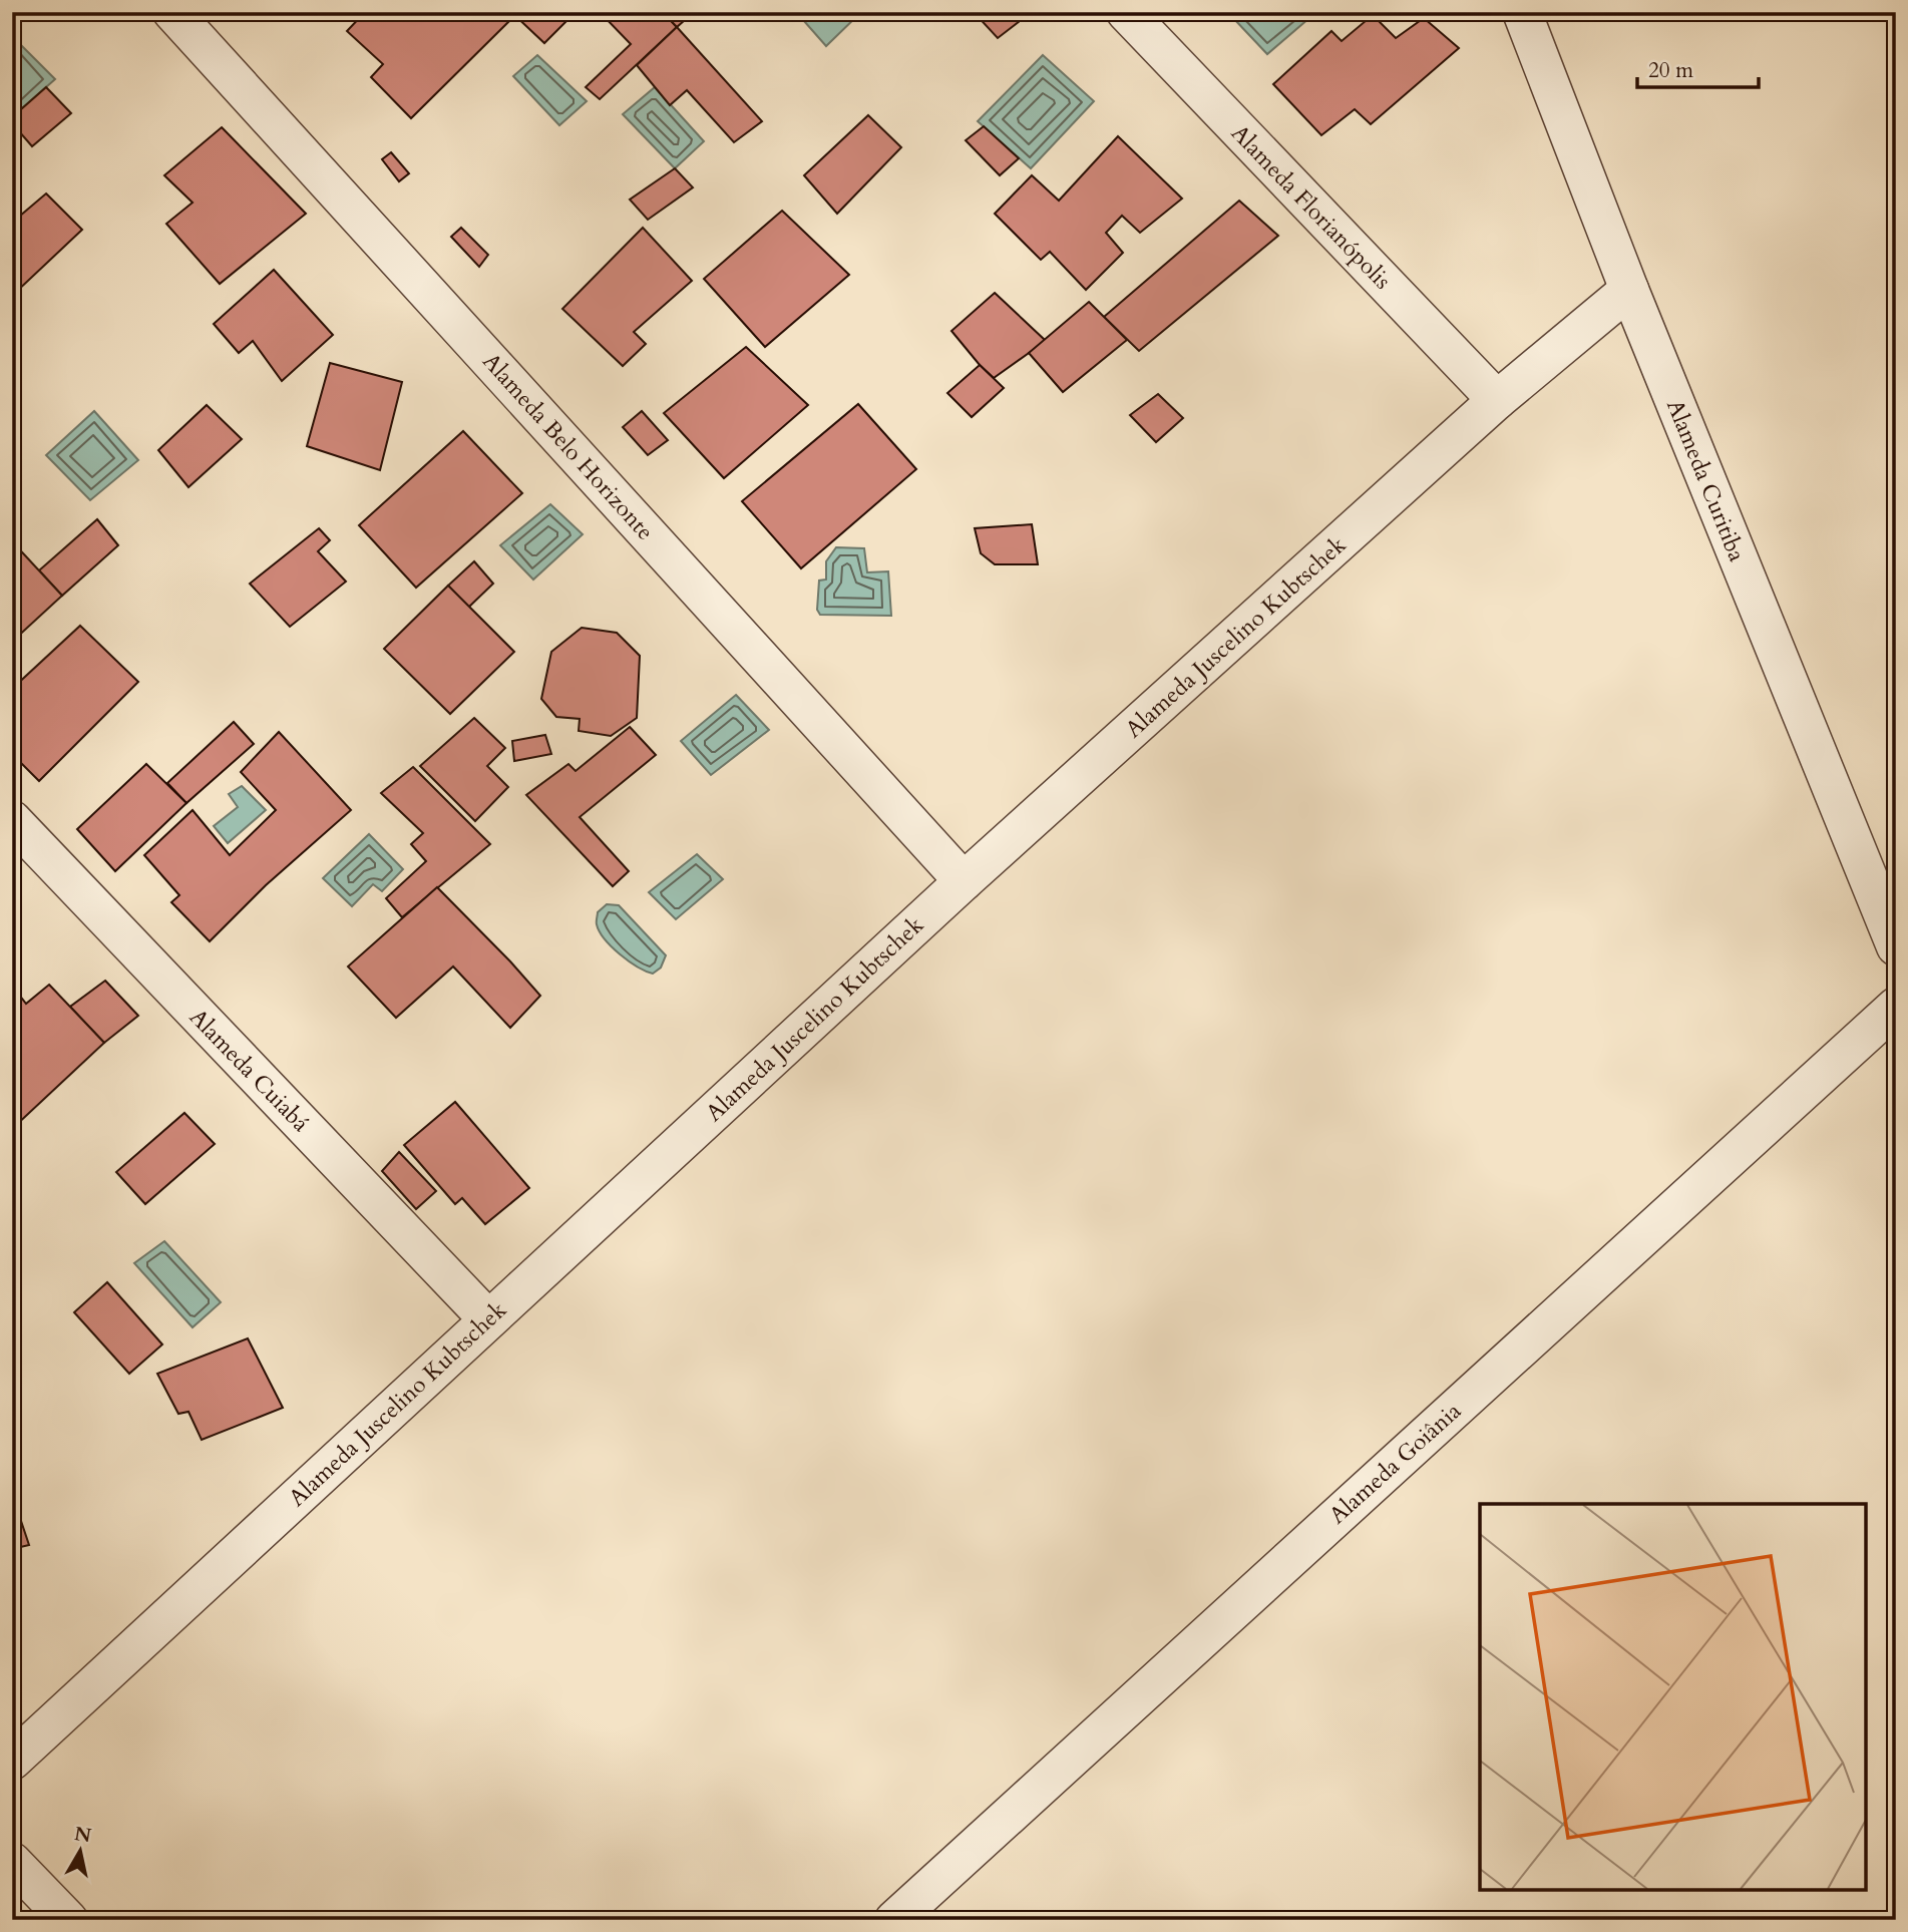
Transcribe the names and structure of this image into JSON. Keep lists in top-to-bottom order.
{
  "streets": {
    "street": [
      "Alameda Florianópolis",
      "Alameda Belo Horizonte",
      "Alameda Curitiba",
      "Alameda Juscelino Kubtschek",
      "Alameda Cuiabá",
      "Alameda Goiânia"
    ]
  },
  "crossings": [
    ["Alameda Florianópolis", "Alameda Juscelino Kubtschek"],
    ["Alameda Belo Horizonte", "Alameda Juscelino Kubtschek"],
    ["Alameda Curitiba", "Alameda Juscelino Kubtschek"],
    ["Alameda Juscelino Kubtschek", "Alameda Cuiabá"]
  ],
  "scale_bar": "20 m",
  "north": "top"
}
